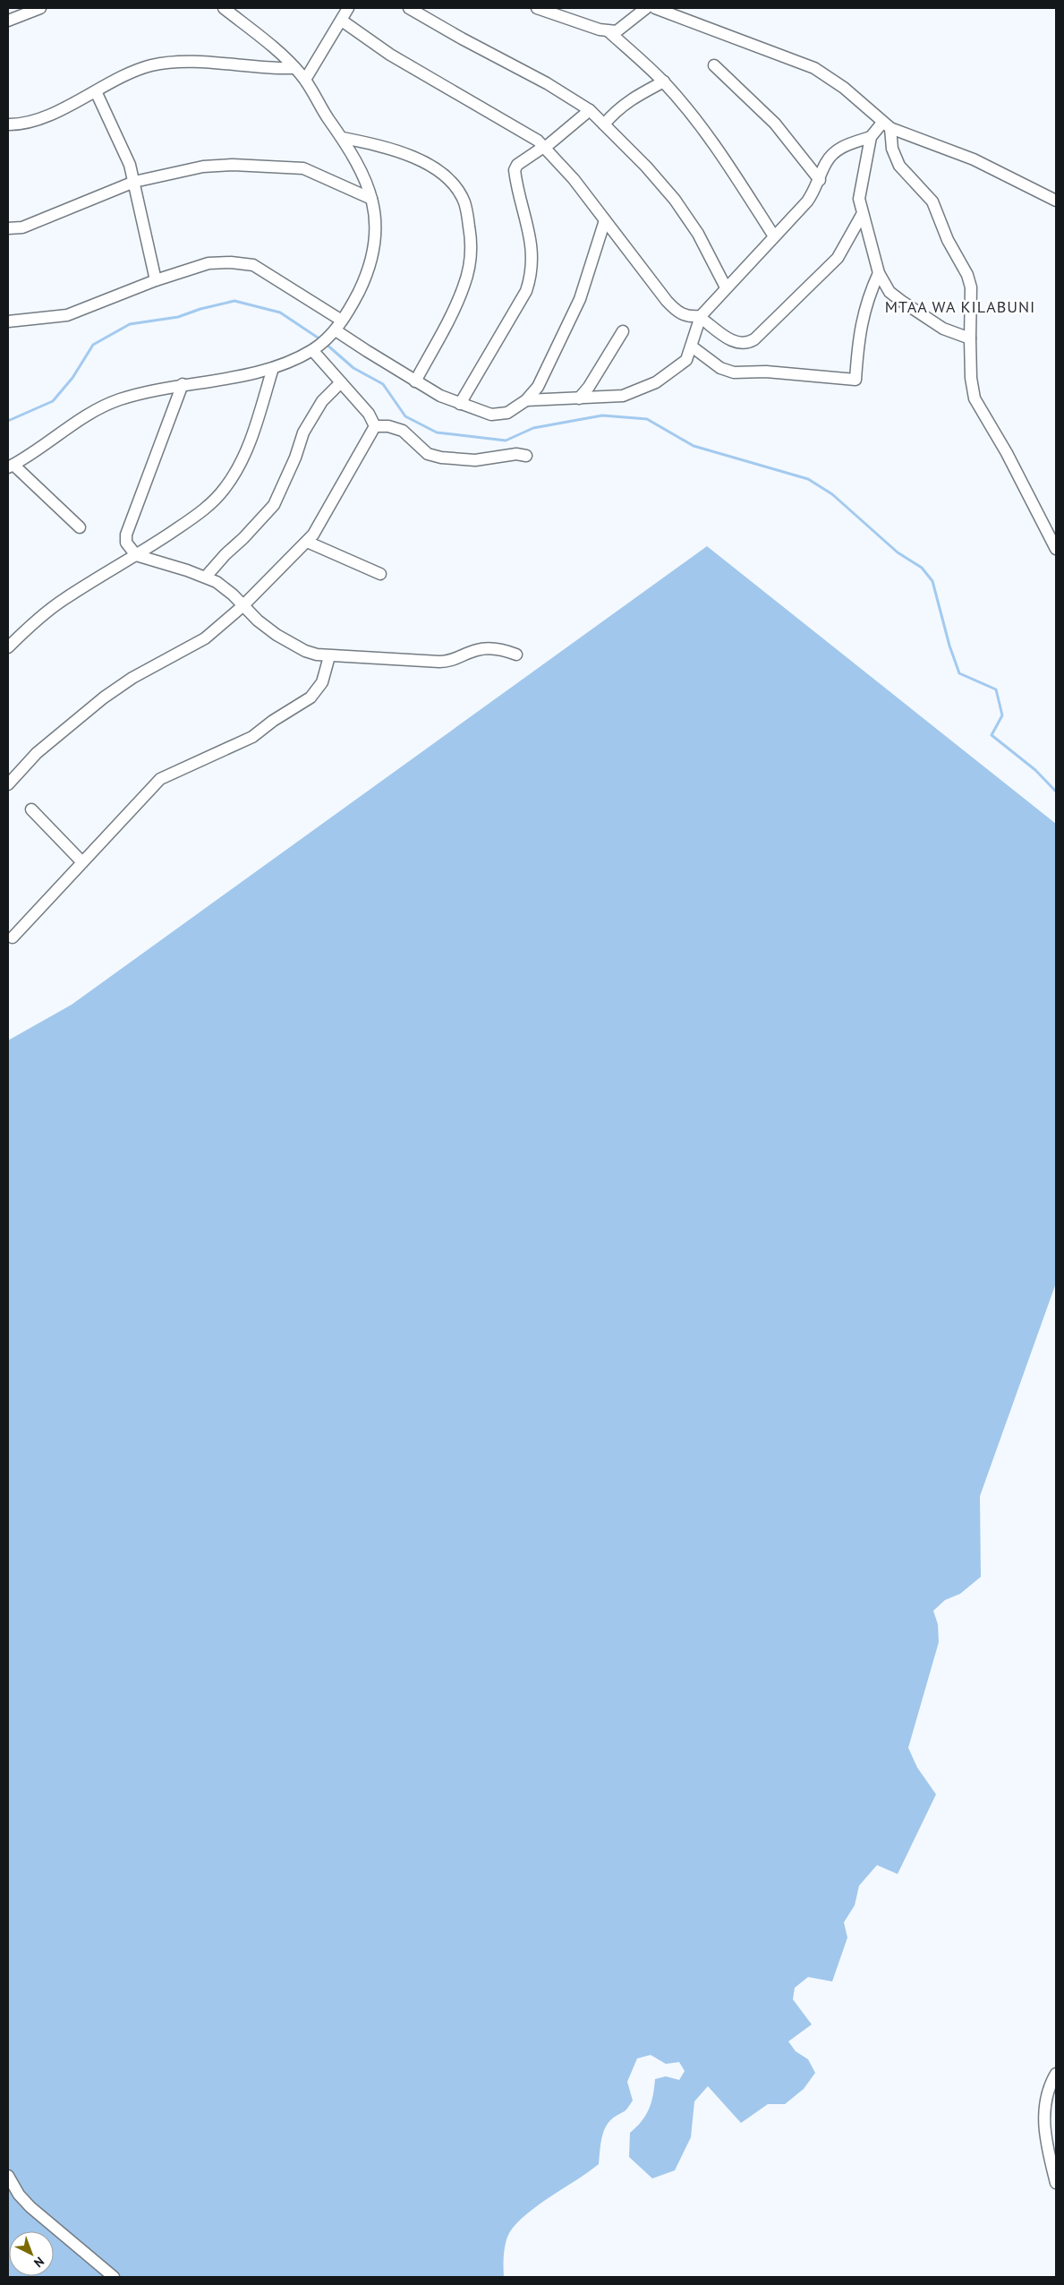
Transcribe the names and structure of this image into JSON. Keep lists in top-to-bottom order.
{
  "districts": ["MTAA WA KILABUNI"],
  "north": "bottom right"
}
